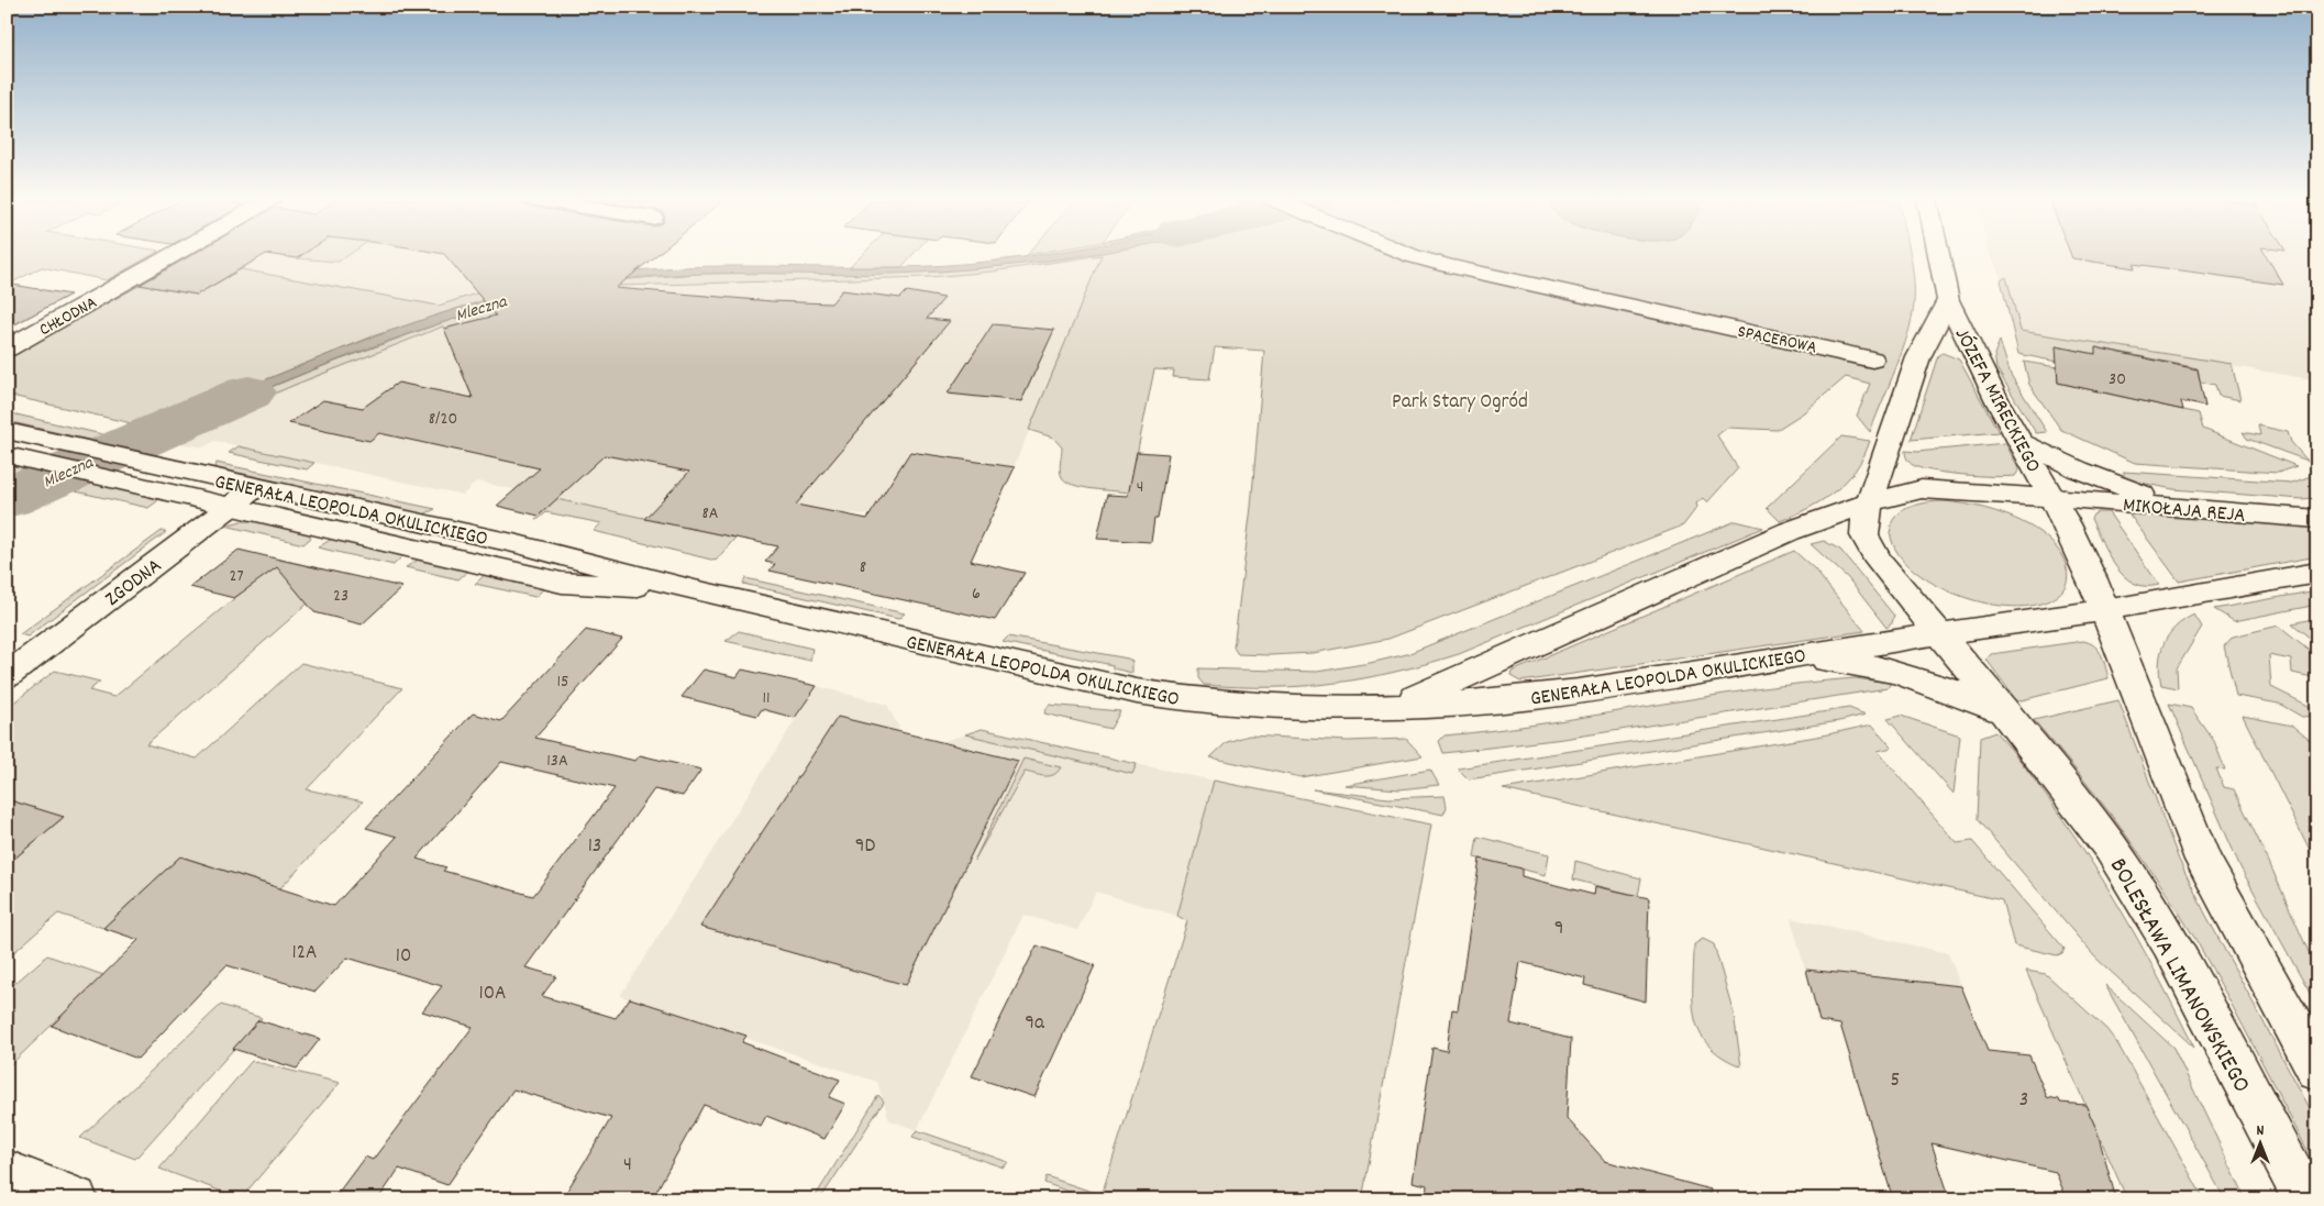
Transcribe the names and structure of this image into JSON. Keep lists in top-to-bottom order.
{
  "streets": {
    "main road": [
      "CHŁODNA",
      "SPACEROWA",
      "JÓZEFA MIRECKIEGO",
      "GENERAŁA LEOPOLDA OKULICKIEGO",
      "MIKOŁAJA REJA",
      "ZGODNA",
      "BOLESŁAWA LIMANOWSKIEGO"
    ]
  },
  "crossings": [
    ["JÓZEFA MIRECKIEGO", "GENERAŁA LEOPOLDA OKULICKIEGO"],
    ["JÓZEFA MIRECKIEGO", "MIKOŁAJA REJA"],
    ["JÓZEFA MIRECKIEGO", "BOLESŁAWA LIMANOWSKIEGO"],
    ["GENERAŁA LEOPOLDA OKULICKIEGO", "MIKOŁAJA REJA"],
    ["GENERAŁA LEOPOLDA OKULICKIEGO", "ZGODNA"],
    ["GENERAŁA LEOPOLDA OKULICKIEGO", "BOLESŁAWA LIMANOWSKIEGO"]
  ],
  "water": ["Mleczna"],
  "parks": ["Park Stary Ogród"],
  "house_numbers": [
    "30",
    "8/20",
    "4",
    "8A",
    "8",
    "27",
    "6",
    "23",
    "15",
    "11",
    "13A",
    "13",
    "9D",
    "9",
    "12A",
    "10",
    "10A",
    "9a",
    "5",
    "3",
    "4"
  ],
  "north": "top"
}
